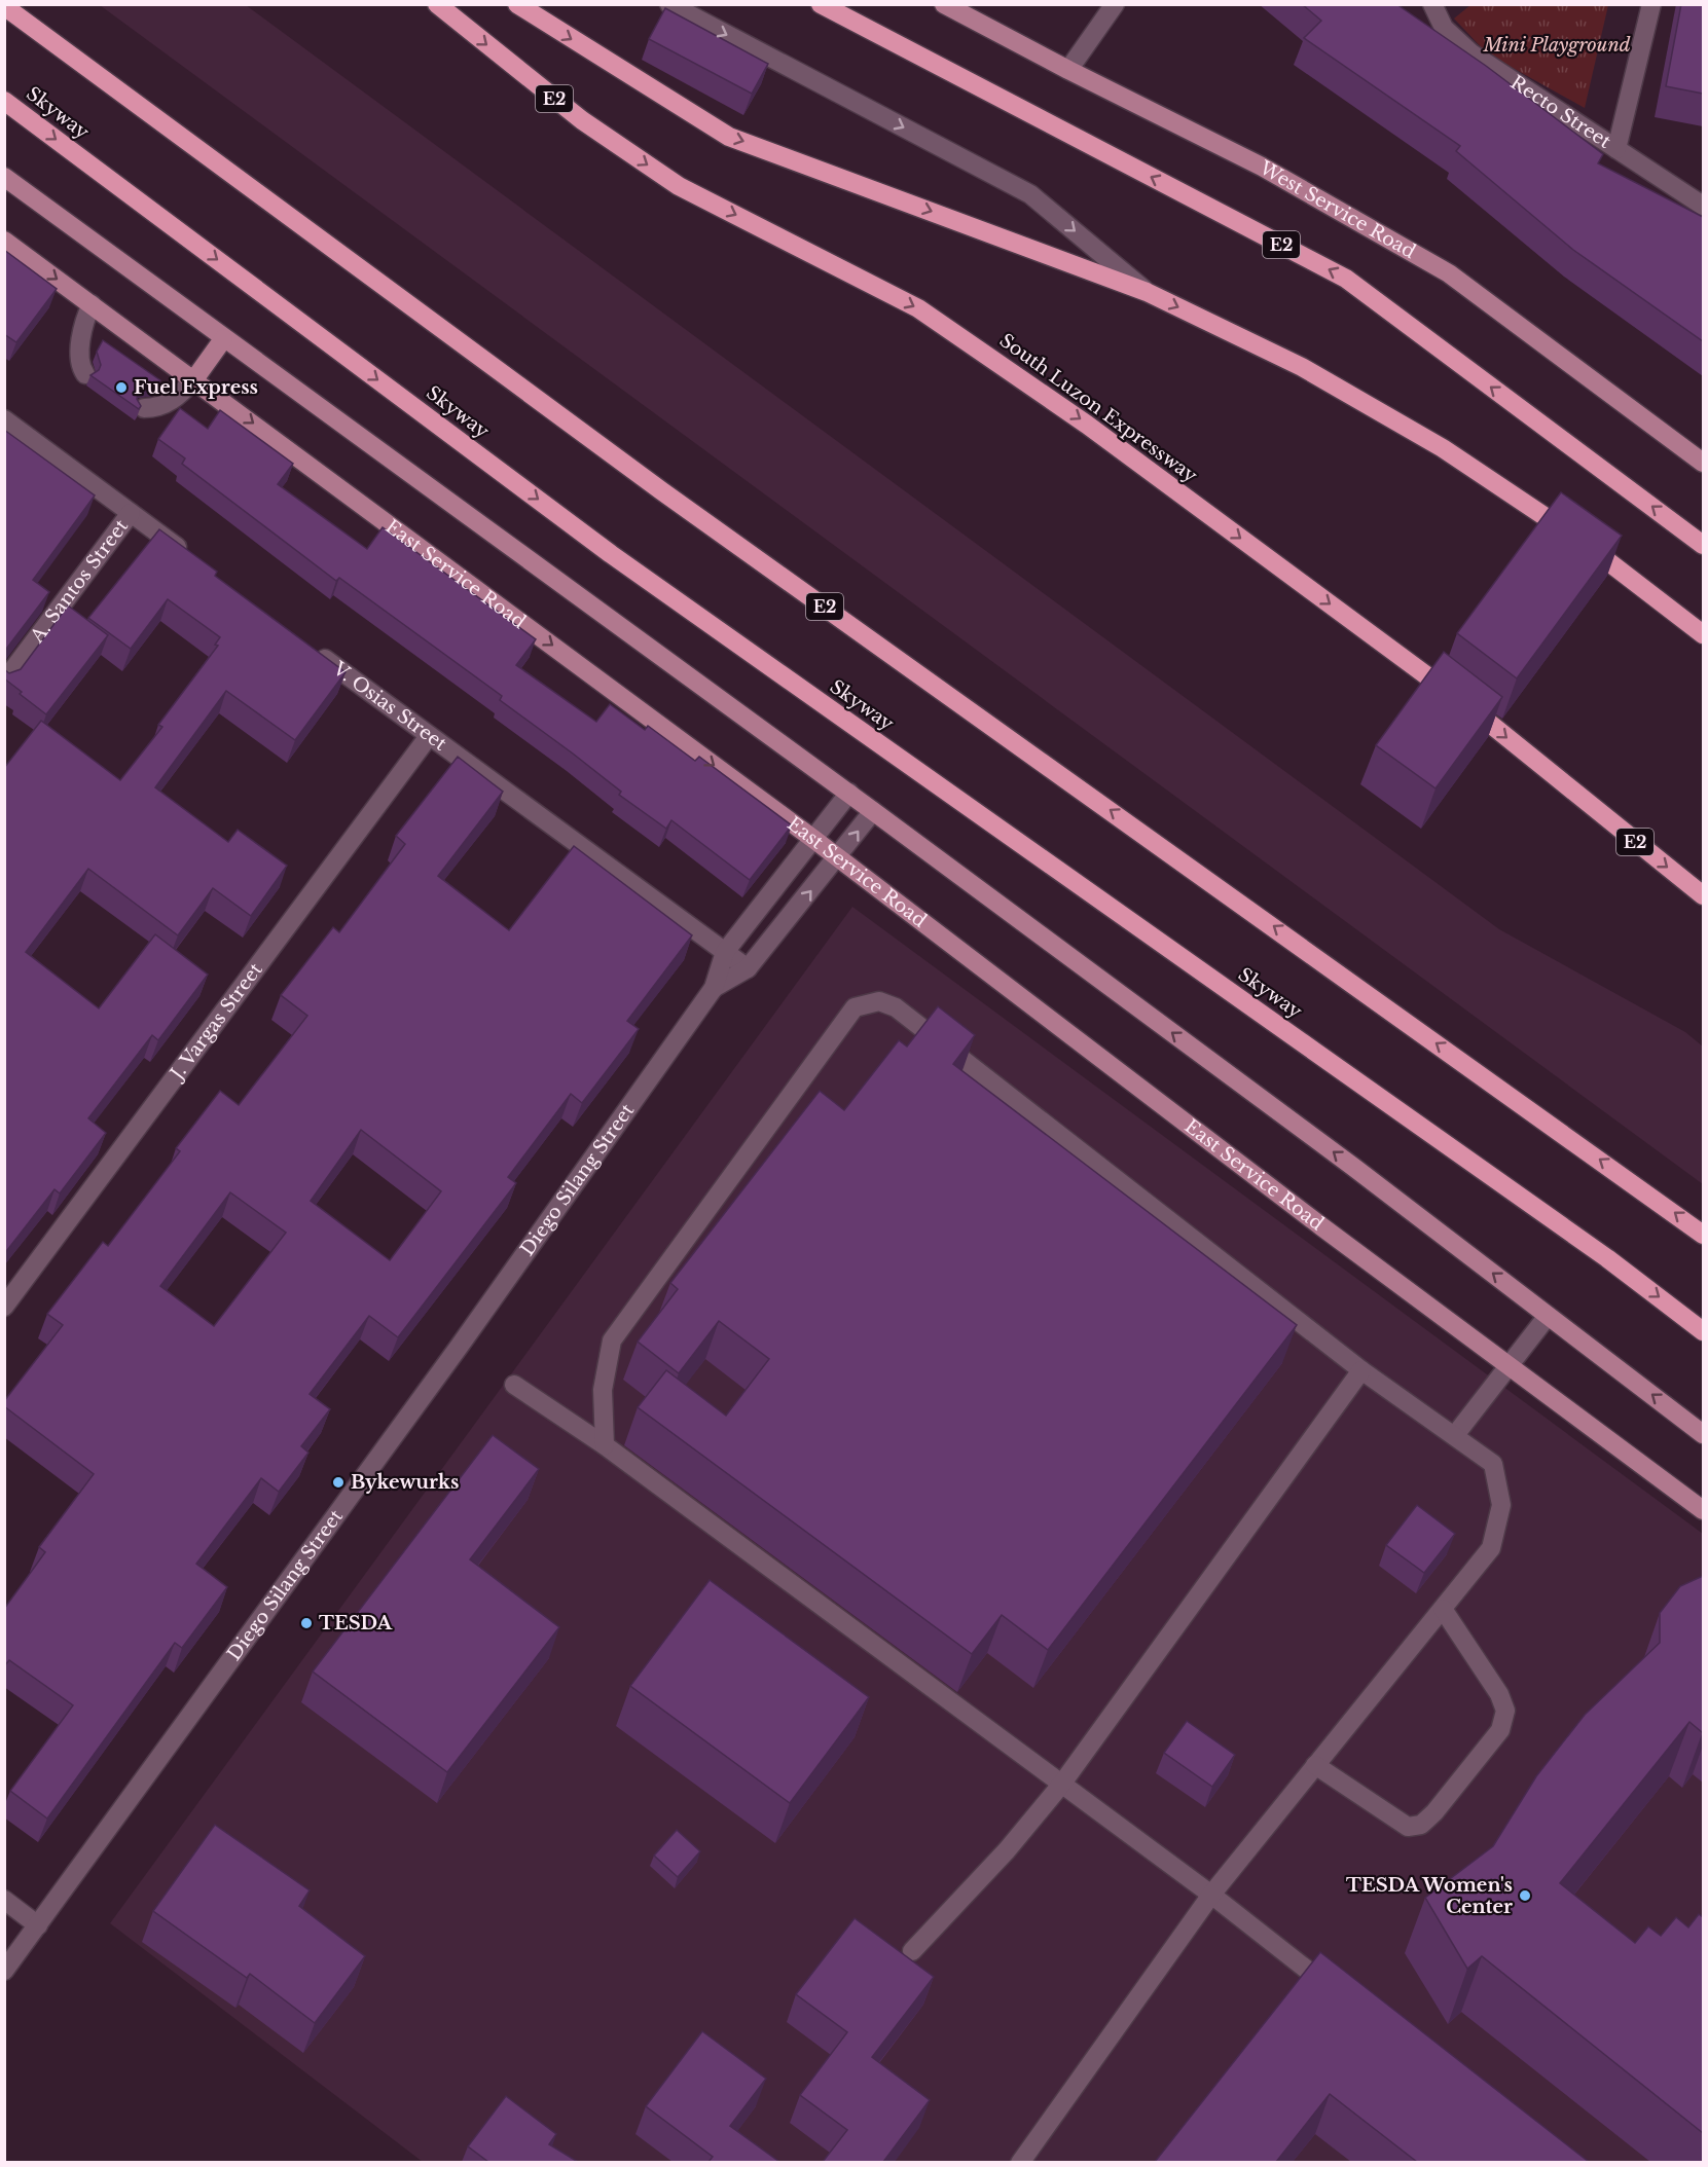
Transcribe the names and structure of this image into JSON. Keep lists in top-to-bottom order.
{
  "streets": {
    "highway": ["E2", "Skyway", "South Luzon Expressway"],
    "main road": ["West Service Road", "East Service Road"],
    "street": [
      "Recto Street",
      "A. Santos Street",
      "V. Osias Street",
      "J. Vargas Street",
      "Diego Silang Street"
    ]
  },
  "crossings": [
    ["East Service Road", "Diego Silang Street"],
    ["V. Osias Street", "J. Vargas Street"],
    ["V. Osias Street", "Diego Silang Street"]
  ],
  "parks": ["Mini Playground"],
  "places": [
    "Fuel Express",
    "Bykewurks",
    "TESDA",
    "TESDA Women's Center"
  ]
}
